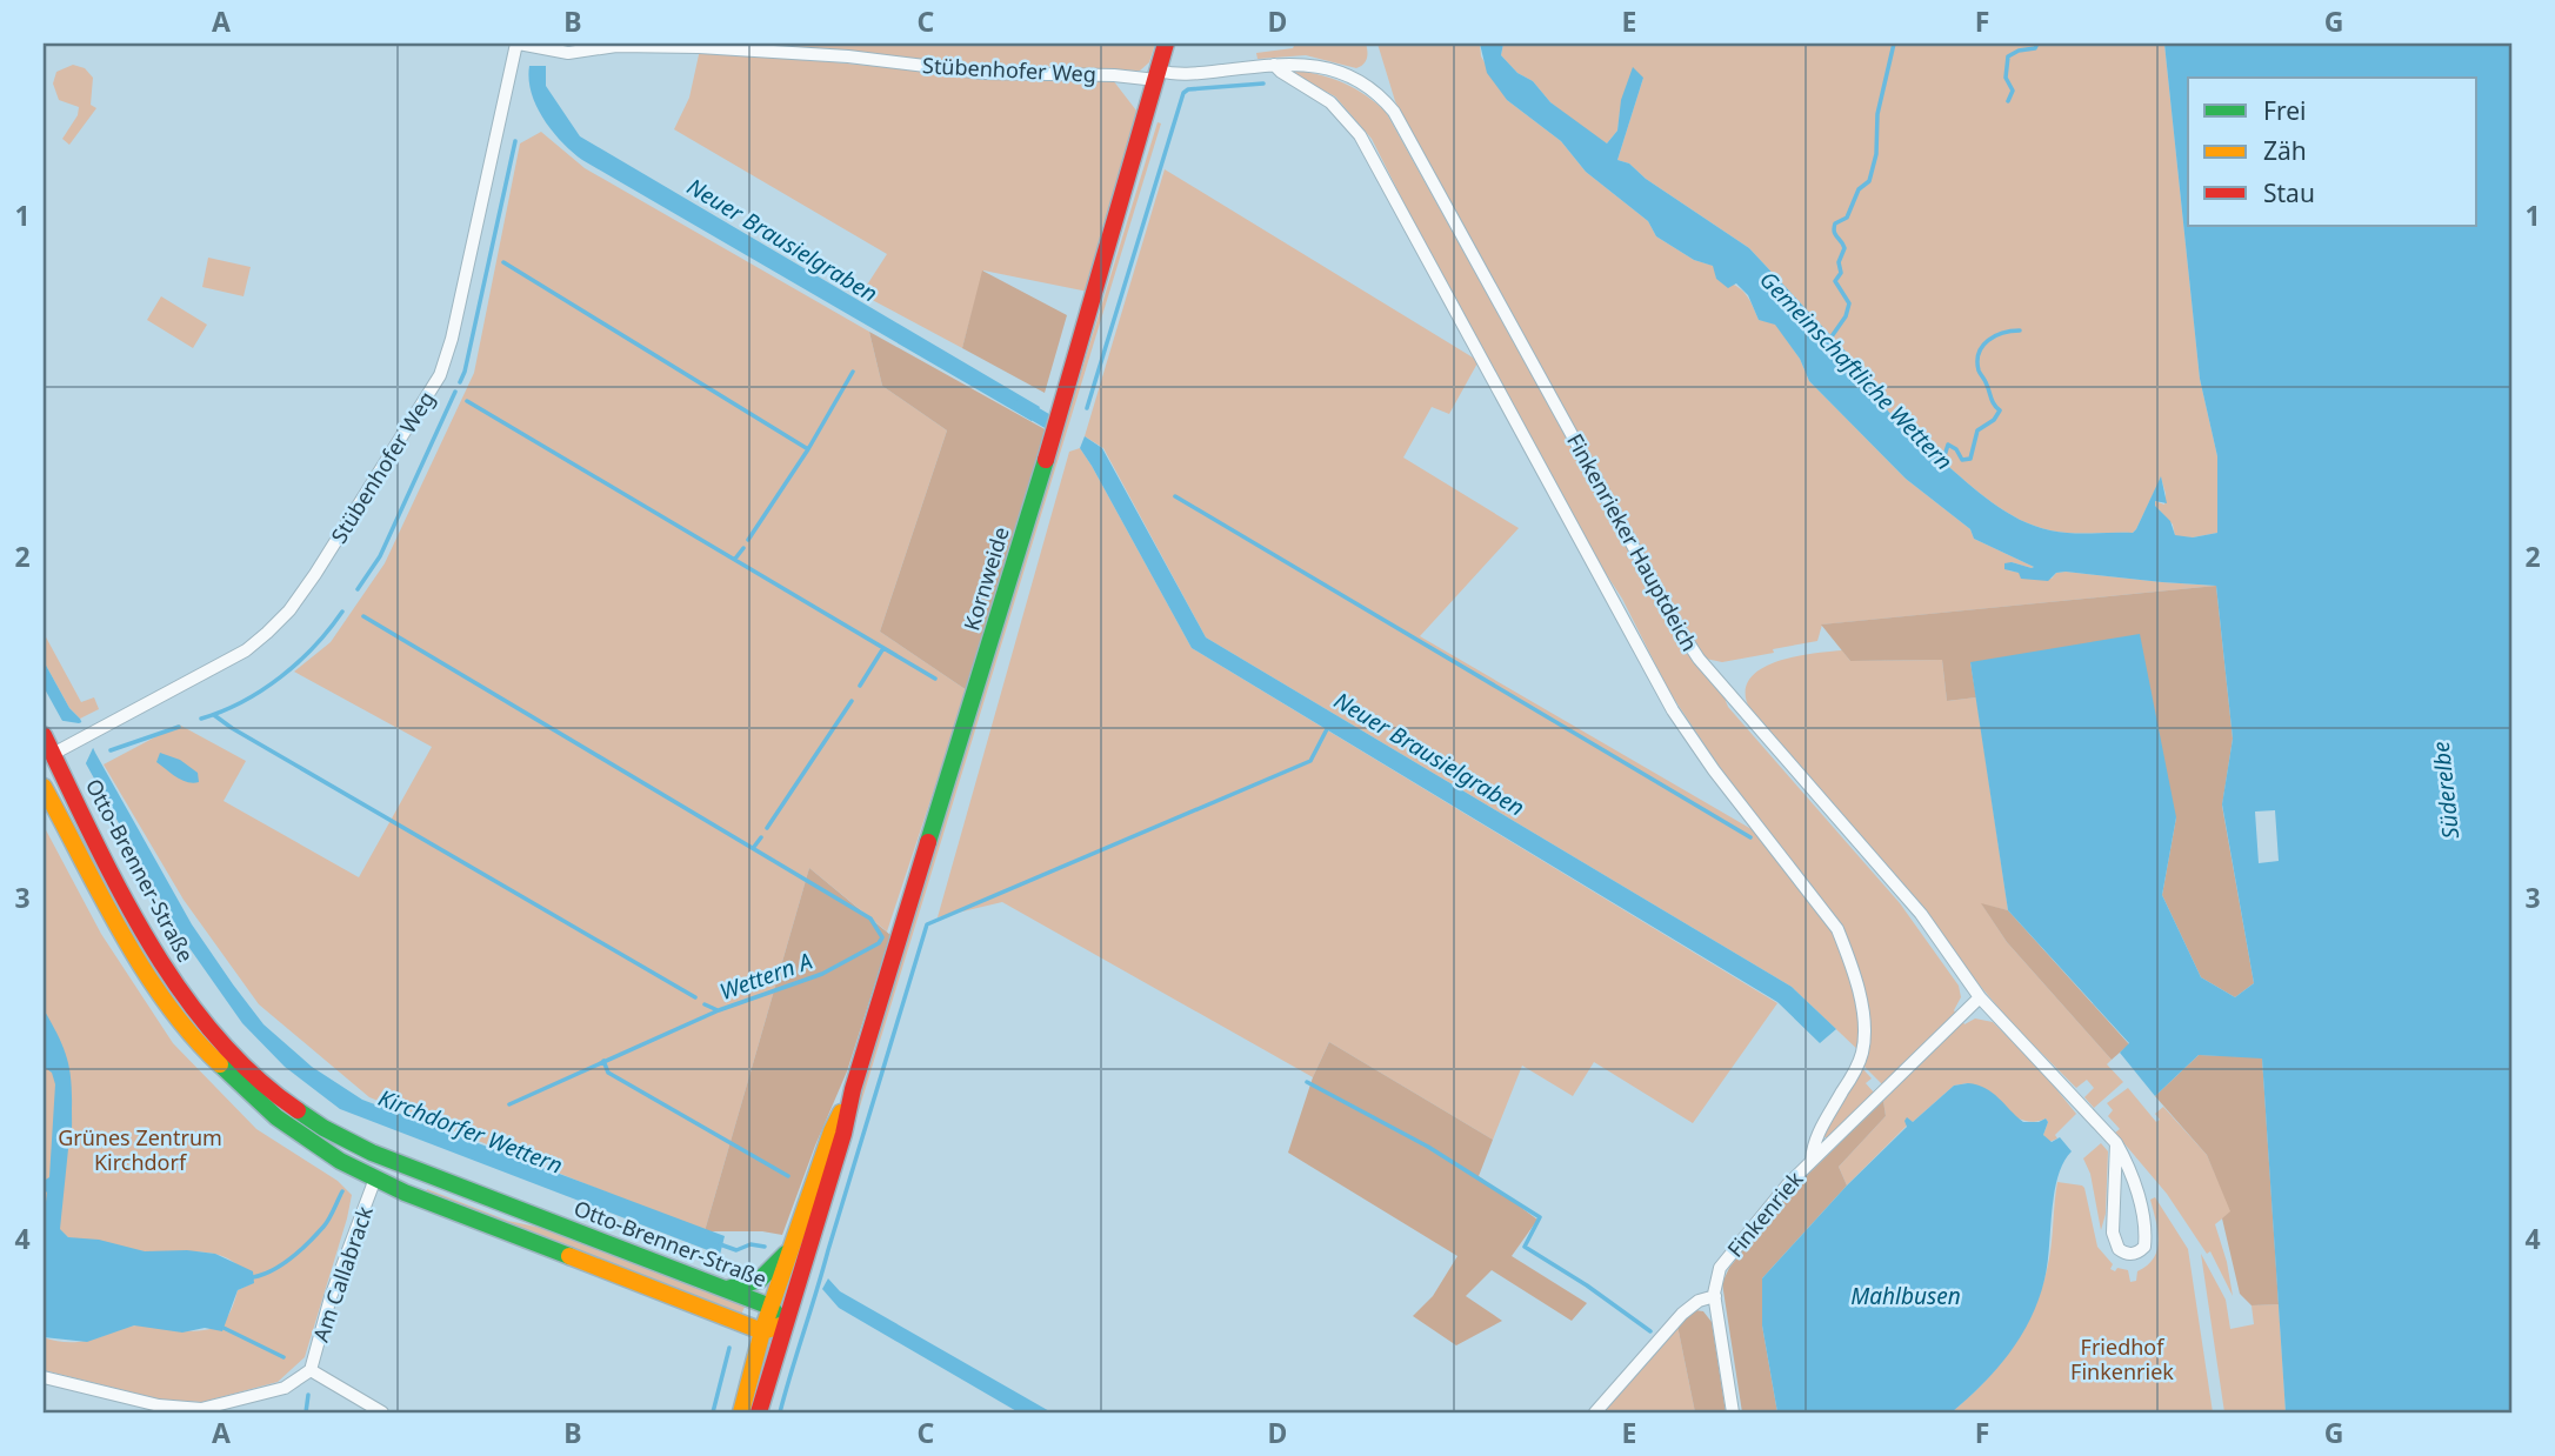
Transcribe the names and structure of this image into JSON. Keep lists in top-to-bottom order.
{
  "streets": {
    "main road": ["Kornweide", "Otto-Brenner-Straße"],
    "street": [
      "Stübenhofer Weg",
      "Finkenrieker Hauptdeich",
      "Finkenriek",
      "Am Callabrack"
    ]
  },
  "crossings": [
    ["Stübenhofer Weg", "Finkenrieker Hauptdeich"],
    ["Stübenhofer Weg", "Kornweide"],
    ["Stübenhofer Weg", "Otto-Brenner-Straße"],
    ["Finkenrieker Hauptdeich", "Kornweide"],
    ["Finkenrieker Hauptdeich", "Finkenriek"],
    ["Kornweide", "Otto-Brenner-Straße"],
    ["Otto-Brenner-Straße", "Am Callabrack"]
  ],
  "water": [
    "Neuer Brausielgraben",
    "Gemeinschaftliche Wettern",
    "Süderelbe",
    "Wettern A",
    "Kirchdorfer Wettern",
    "Mahlbusen"
  ],
  "parks": ["Grünes Zentrum Kirchdorf", "Friedhof Finkenriek"],
  "legend": ["Frei", "Zäh", "Stau"],
  "grid": {
    "columns": [
      "A",
      "B",
      "C",
      "D",
      "E",
      "F",
      "G"
    ],
    "rows": [
      "1",
      "2",
      "3",
      "4"
    ]
  }
}
